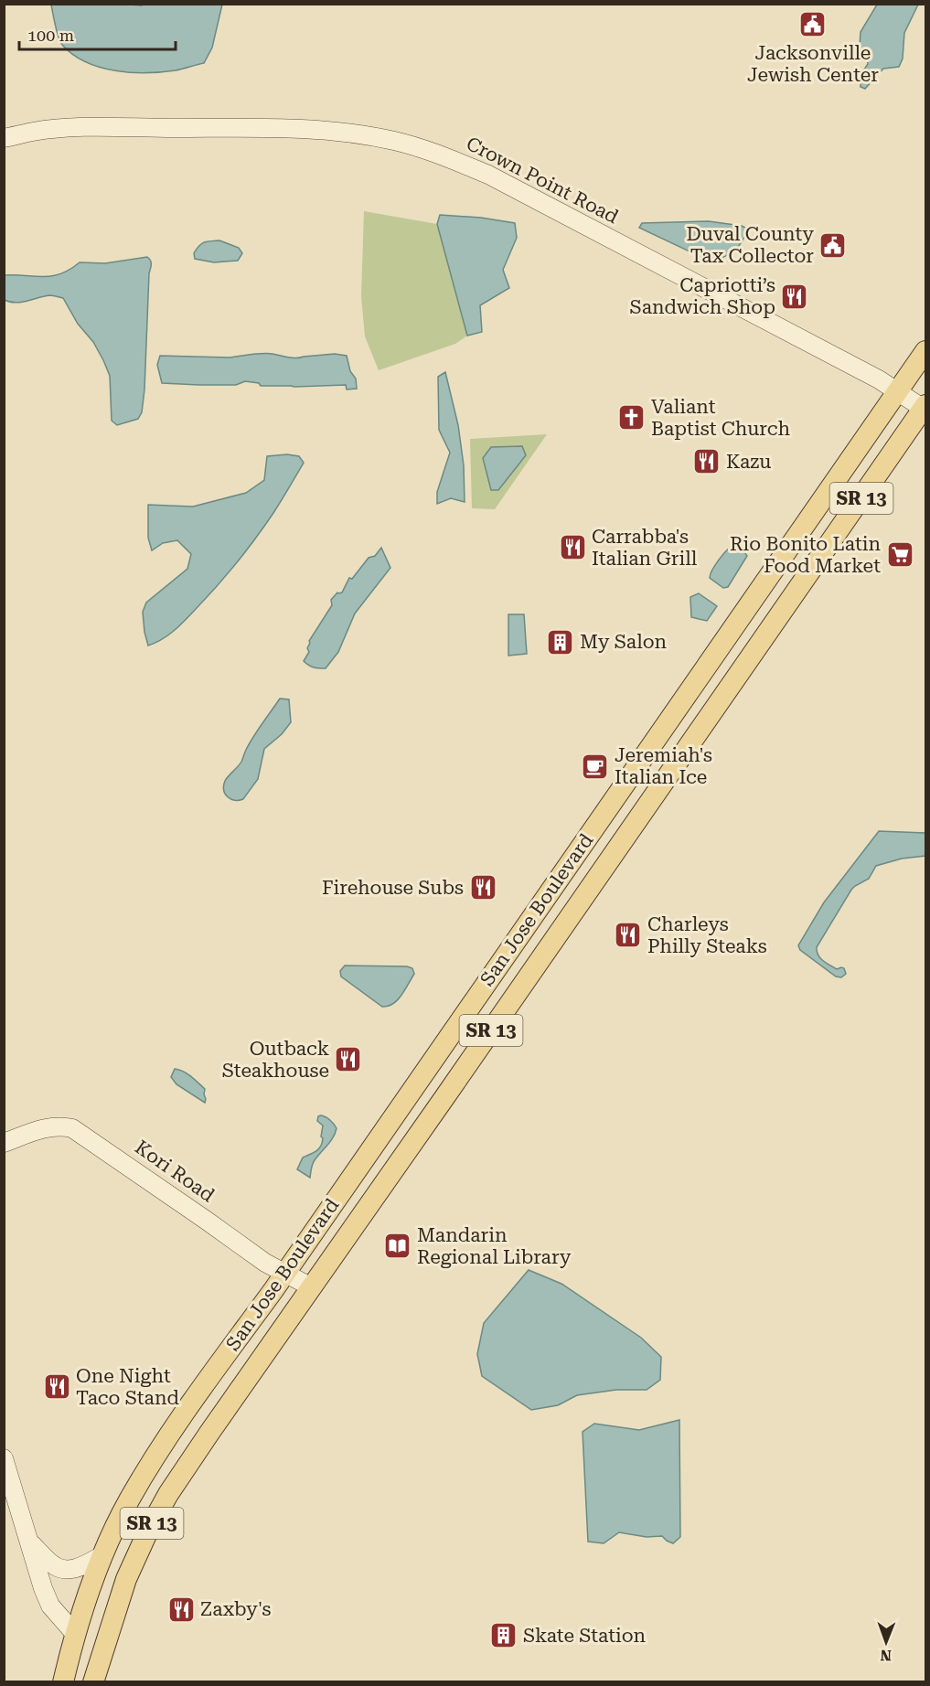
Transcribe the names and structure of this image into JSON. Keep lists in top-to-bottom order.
{
  "streets": {
    "main road": ["SR 13", "San Jose Boulevard"],
    "street": ["Crown Point Road", "Kori Road"]
  },
  "crossings": [
    ["Crown Point Road", "San Jose Boulevard"],
    ["San Jose Boulevard", "Kori Road"]
  ],
  "places": {
    "public building": ["Jacksonville Jewish Center", "Duval County Tax Collector"],
    "restaurant": [
      "Capriotti’s Sandwich Shop",
      "Kazu",
      "Carrabba's Italian Grill",
      "Firehouse Subs",
      "Charleys Philly Steaks",
      "Outback Steakhouse",
      "One Night Taco Stand",
      "Zaxby's"
    ],
    "church": ["Valiant Baptist Church"],
    "supermarket": ["Rio Bonito Latin Food Market"],
    "building": ["My Salon", "Skate Station"],
    "cafe": ["Jeremiah's Italian Ice"],
    "library": ["Mandarin Regional Library"]
  },
  "scale_bar": "100 m",
  "north": "bottom"
}
